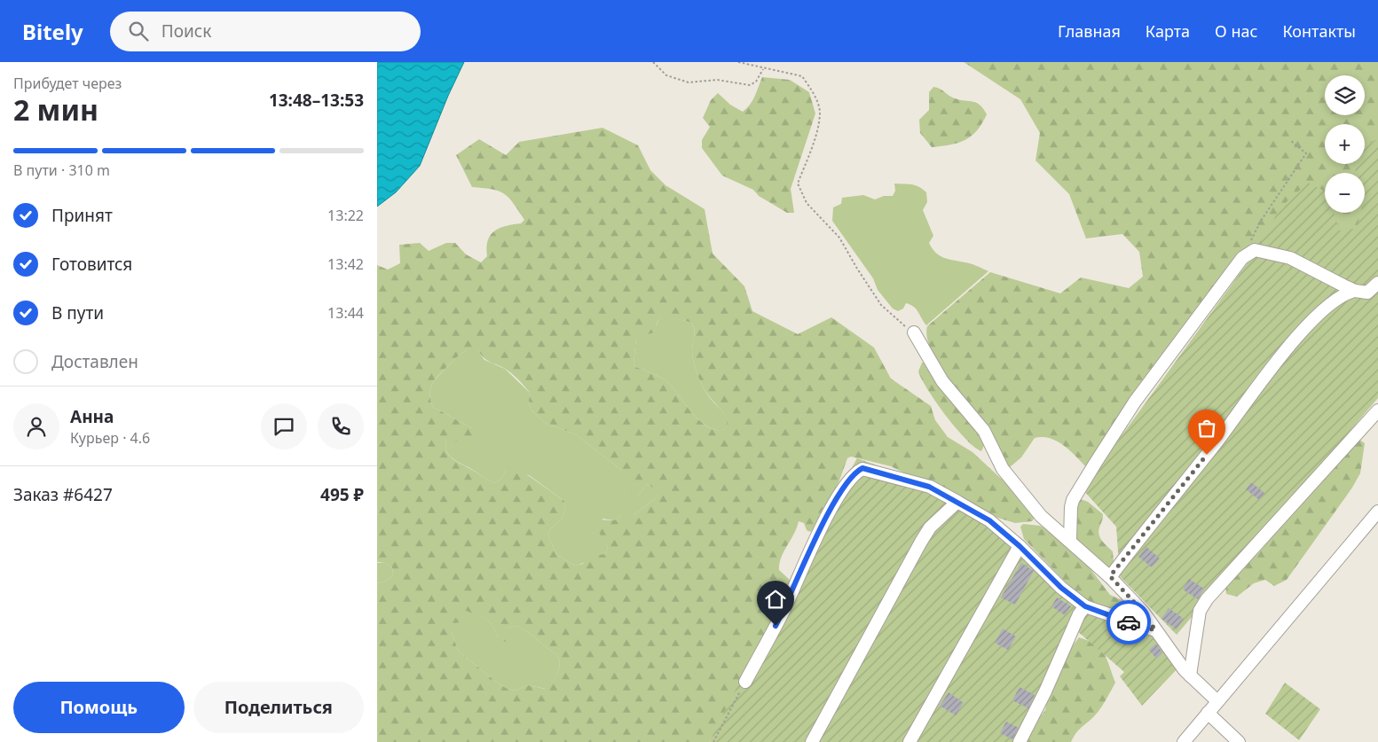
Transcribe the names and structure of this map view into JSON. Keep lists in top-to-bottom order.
{
  "page": {
    "header": "Bitely",
    "search": "Поиск",
    "nav": [
      "Главная",
      "Карта",
      "О нас",
      "Контакты"
    ],
    "heading": ["2 мин", "Прибудет через", "13:48–13:53"],
    "panel": [
      "Анна",
      "Курьер · 4.6",
      "Заказ #6427",
      "495 ₽"
    ],
    "map_buttons": ["+", "−"],
    "bar": "В пути · 310 m",
    "list": [
      ["Принят", "13:22"],
      ["Готовится", "13:42"],
      ["В пути", "13:44"],
      "Доставлен"
    ],
    "buttons": ["Помощь", "Поделиться"]
  }
}
